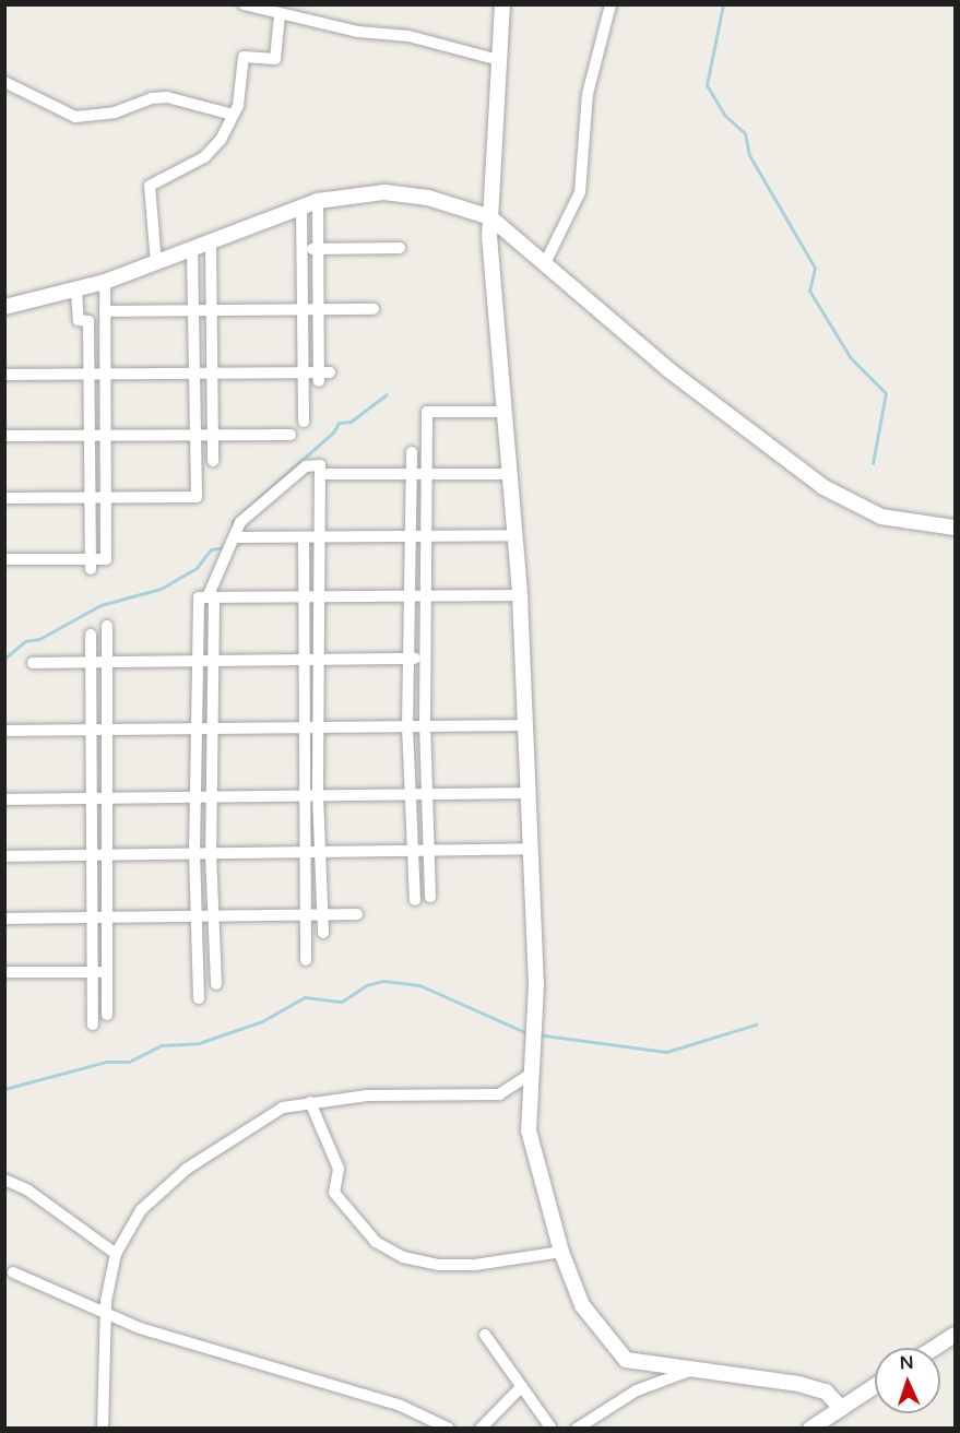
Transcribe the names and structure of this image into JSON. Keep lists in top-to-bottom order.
{
  "north": "top"
}
